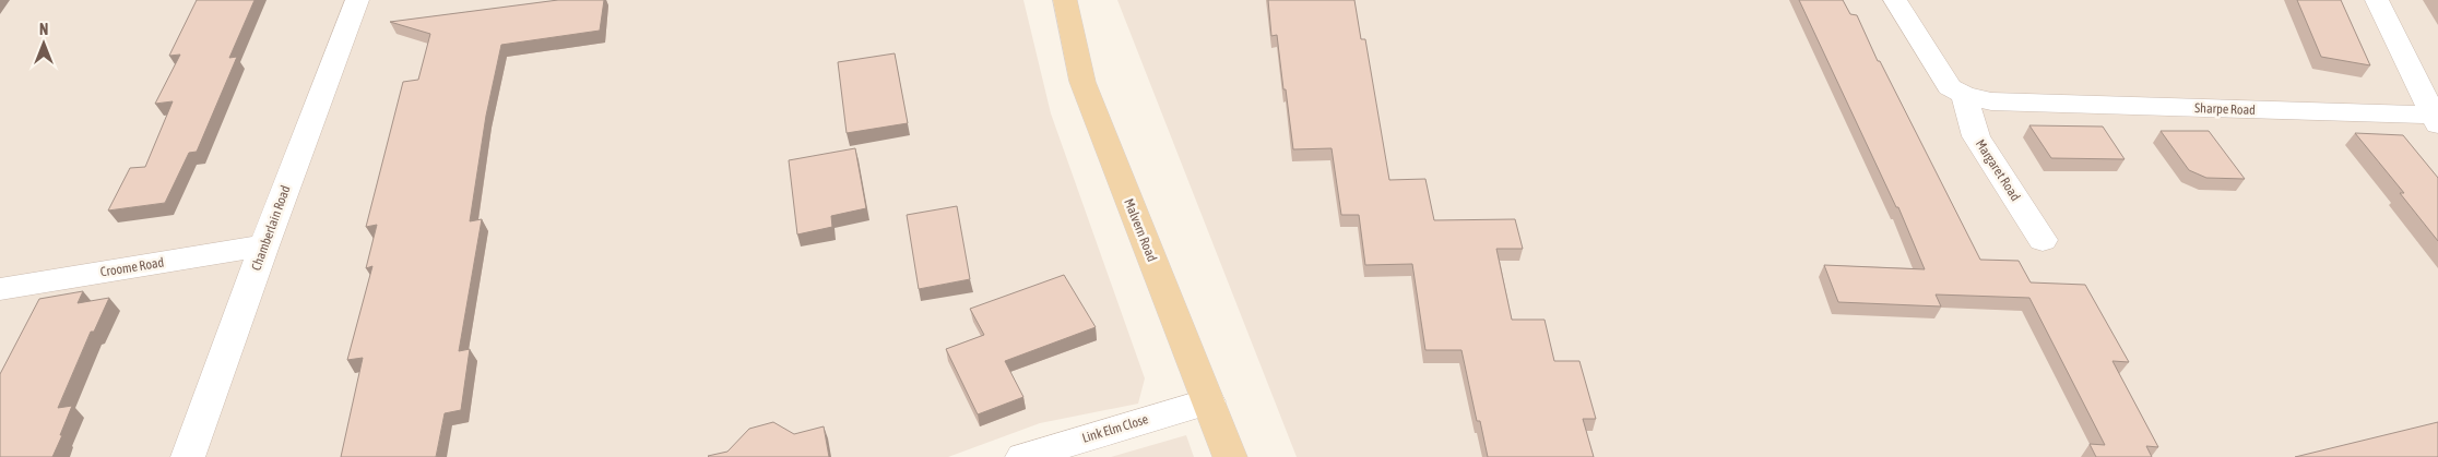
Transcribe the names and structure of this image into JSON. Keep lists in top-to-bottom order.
{
  "streets": {
    "main road": ["Malvern Road"],
    "street": [
      "Sharpe Road",
      "Margaret Road",
      "Chamberlain Road",
      "Croome Road",
      "Link Elm Close"
    ]
  },
  "crossings": [
    ["Sharpe Road", "Margaret Road"],
    ["Chamberlain Road", "Croome Road"],
    ["Malvern Road", "Link Elm Close"]
  ],
  "north": "top"
}
